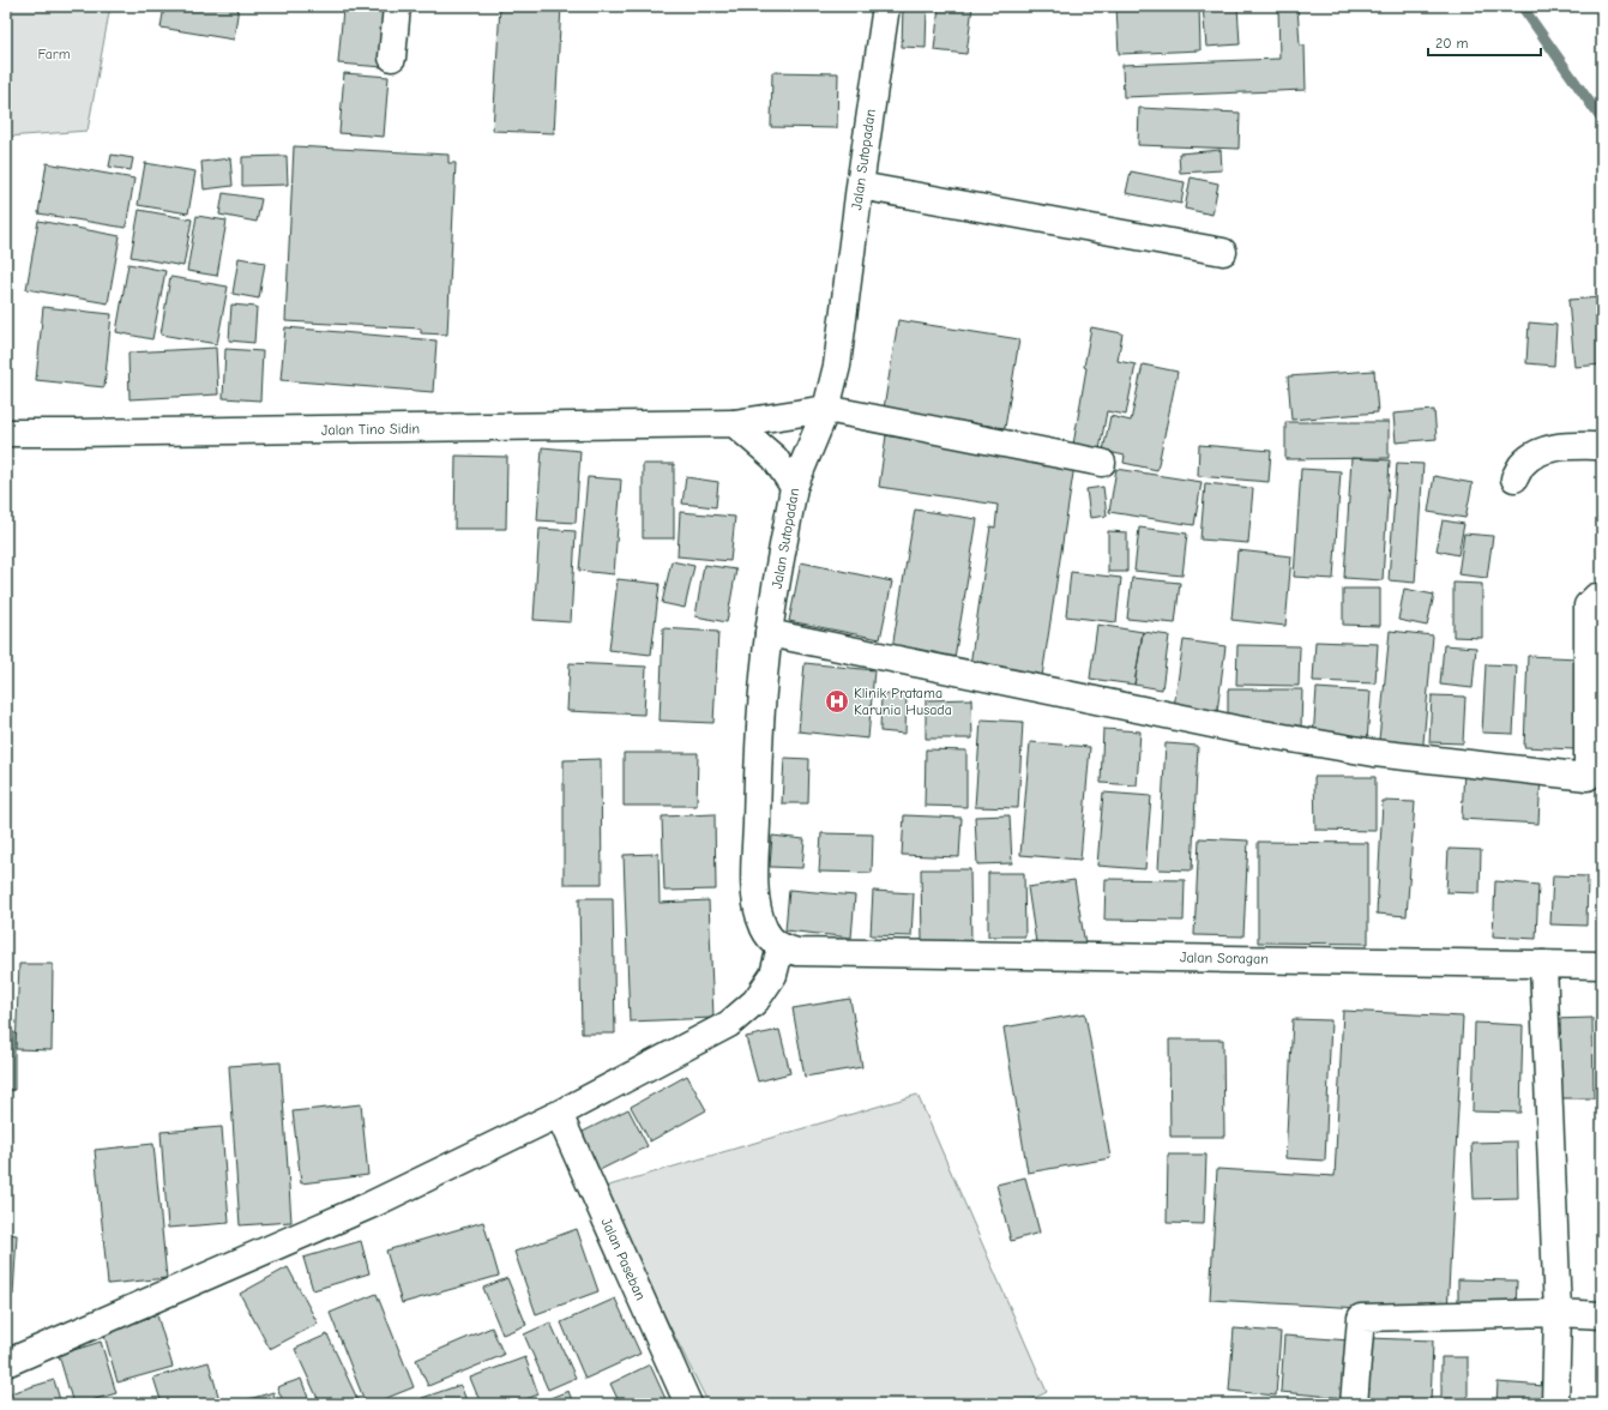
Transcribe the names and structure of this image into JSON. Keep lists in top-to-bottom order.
{
  "streets": {
    "street": [
      "Jalan Sutopadan",
      "Jalan Tino Sidin",
      "Jalan Soragan",
      "Jalan Paseban"
    ]
  },
  "crossings": [
    ["Jalan Sutopadan", "Jalan Tino Sidin"],
    ["Jalan Sutopadan", "Jalan Soragan"]
  ],
  "parks": ["Farm"],
  "places": {
    "hospital": ["Klinik Pratama Karunia Husada"]
  },
  "scale_bar": "20 m"
}
